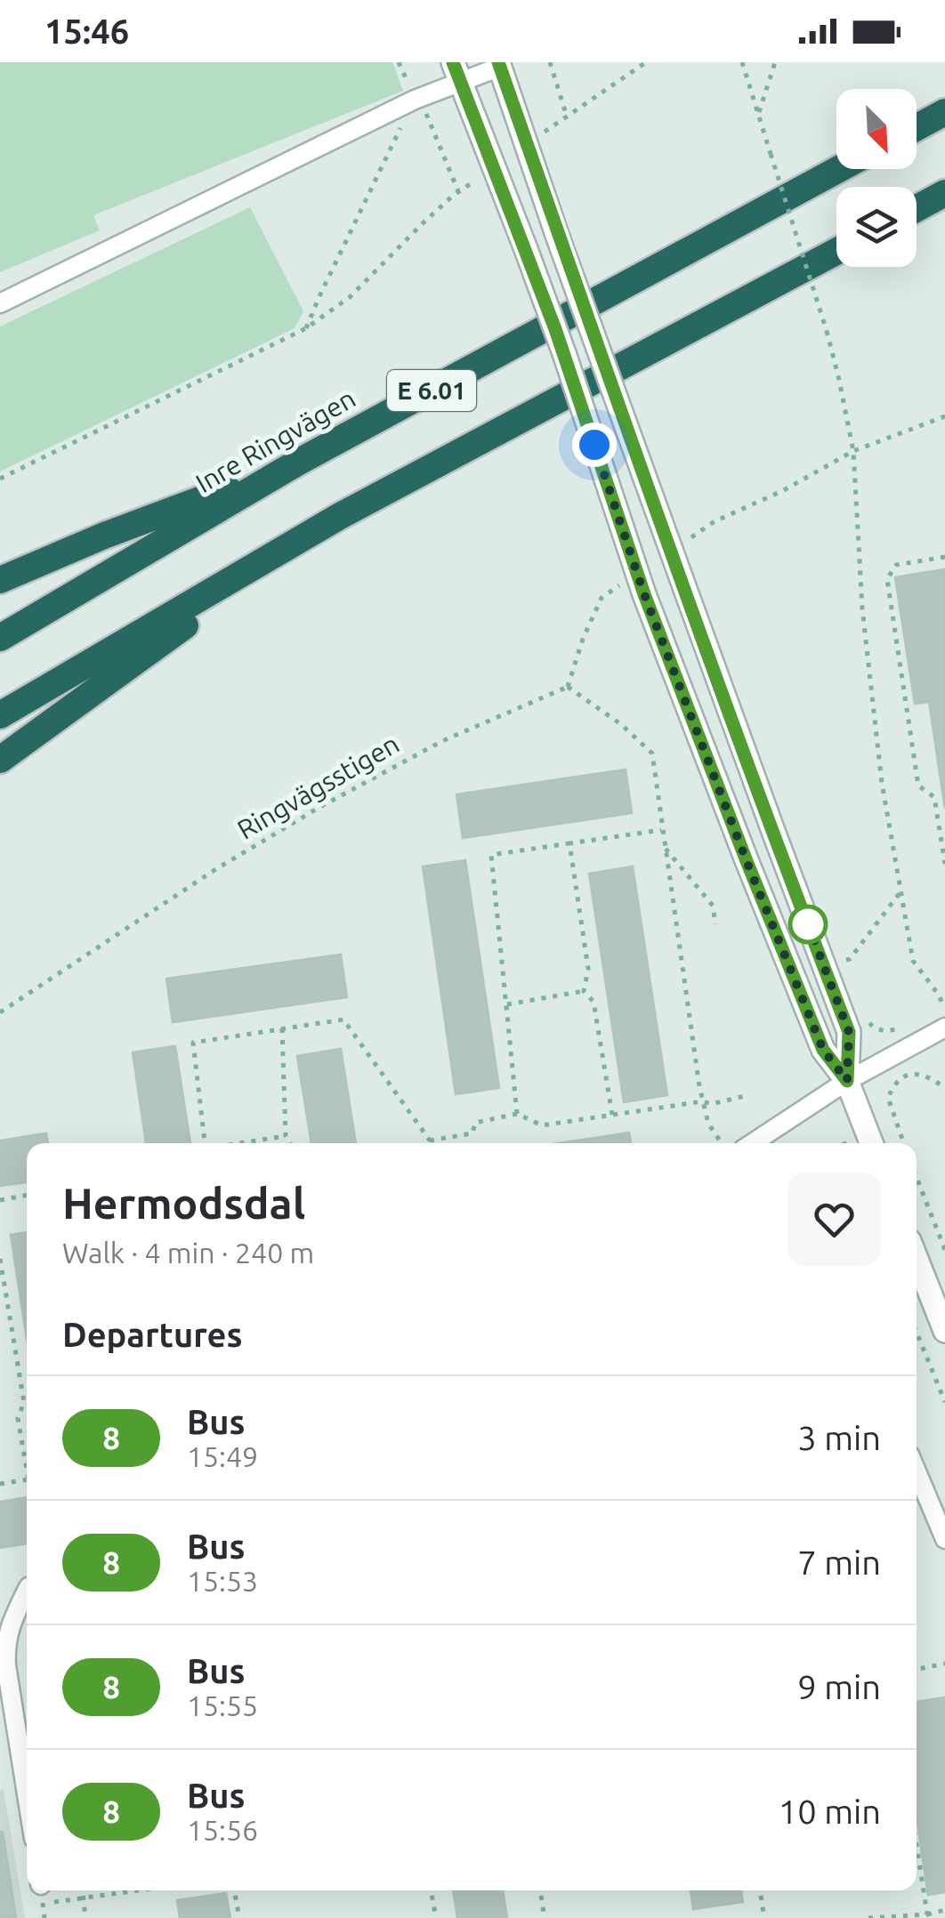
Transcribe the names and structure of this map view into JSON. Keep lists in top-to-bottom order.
{
  "streets": {
    "highway": ["E 6.01", "Inre Ringvägen"],
    "path": ["Ringvägsstigen"]
  },
  "lines": ["bus line 8"],
  "north": "bottom right",
  "page": {
    "status": "15:46",
    "heading": [
      ["Hermodsdal", "Walk · 4 min · 240 m"],
      "Departures"
    ],
    "list": [
      {
        "mark": "8",
        "name": "Bus",
        "note": "15:49",
        "value": "3 min"
      },
      {
        "mark": "8",
        "name": "Bus",
        "note": "15:53",
        "value": "7 min"
      },
      {
        "mark": "8",
        "name": "Bus",
        "note": "15:55",
        "value": "9 min"
      },
      {
        "mark": "8",
        "name": "Bus",
        "note": "15:56",
        "value": "10 min"
      }
    ]
  }
}
